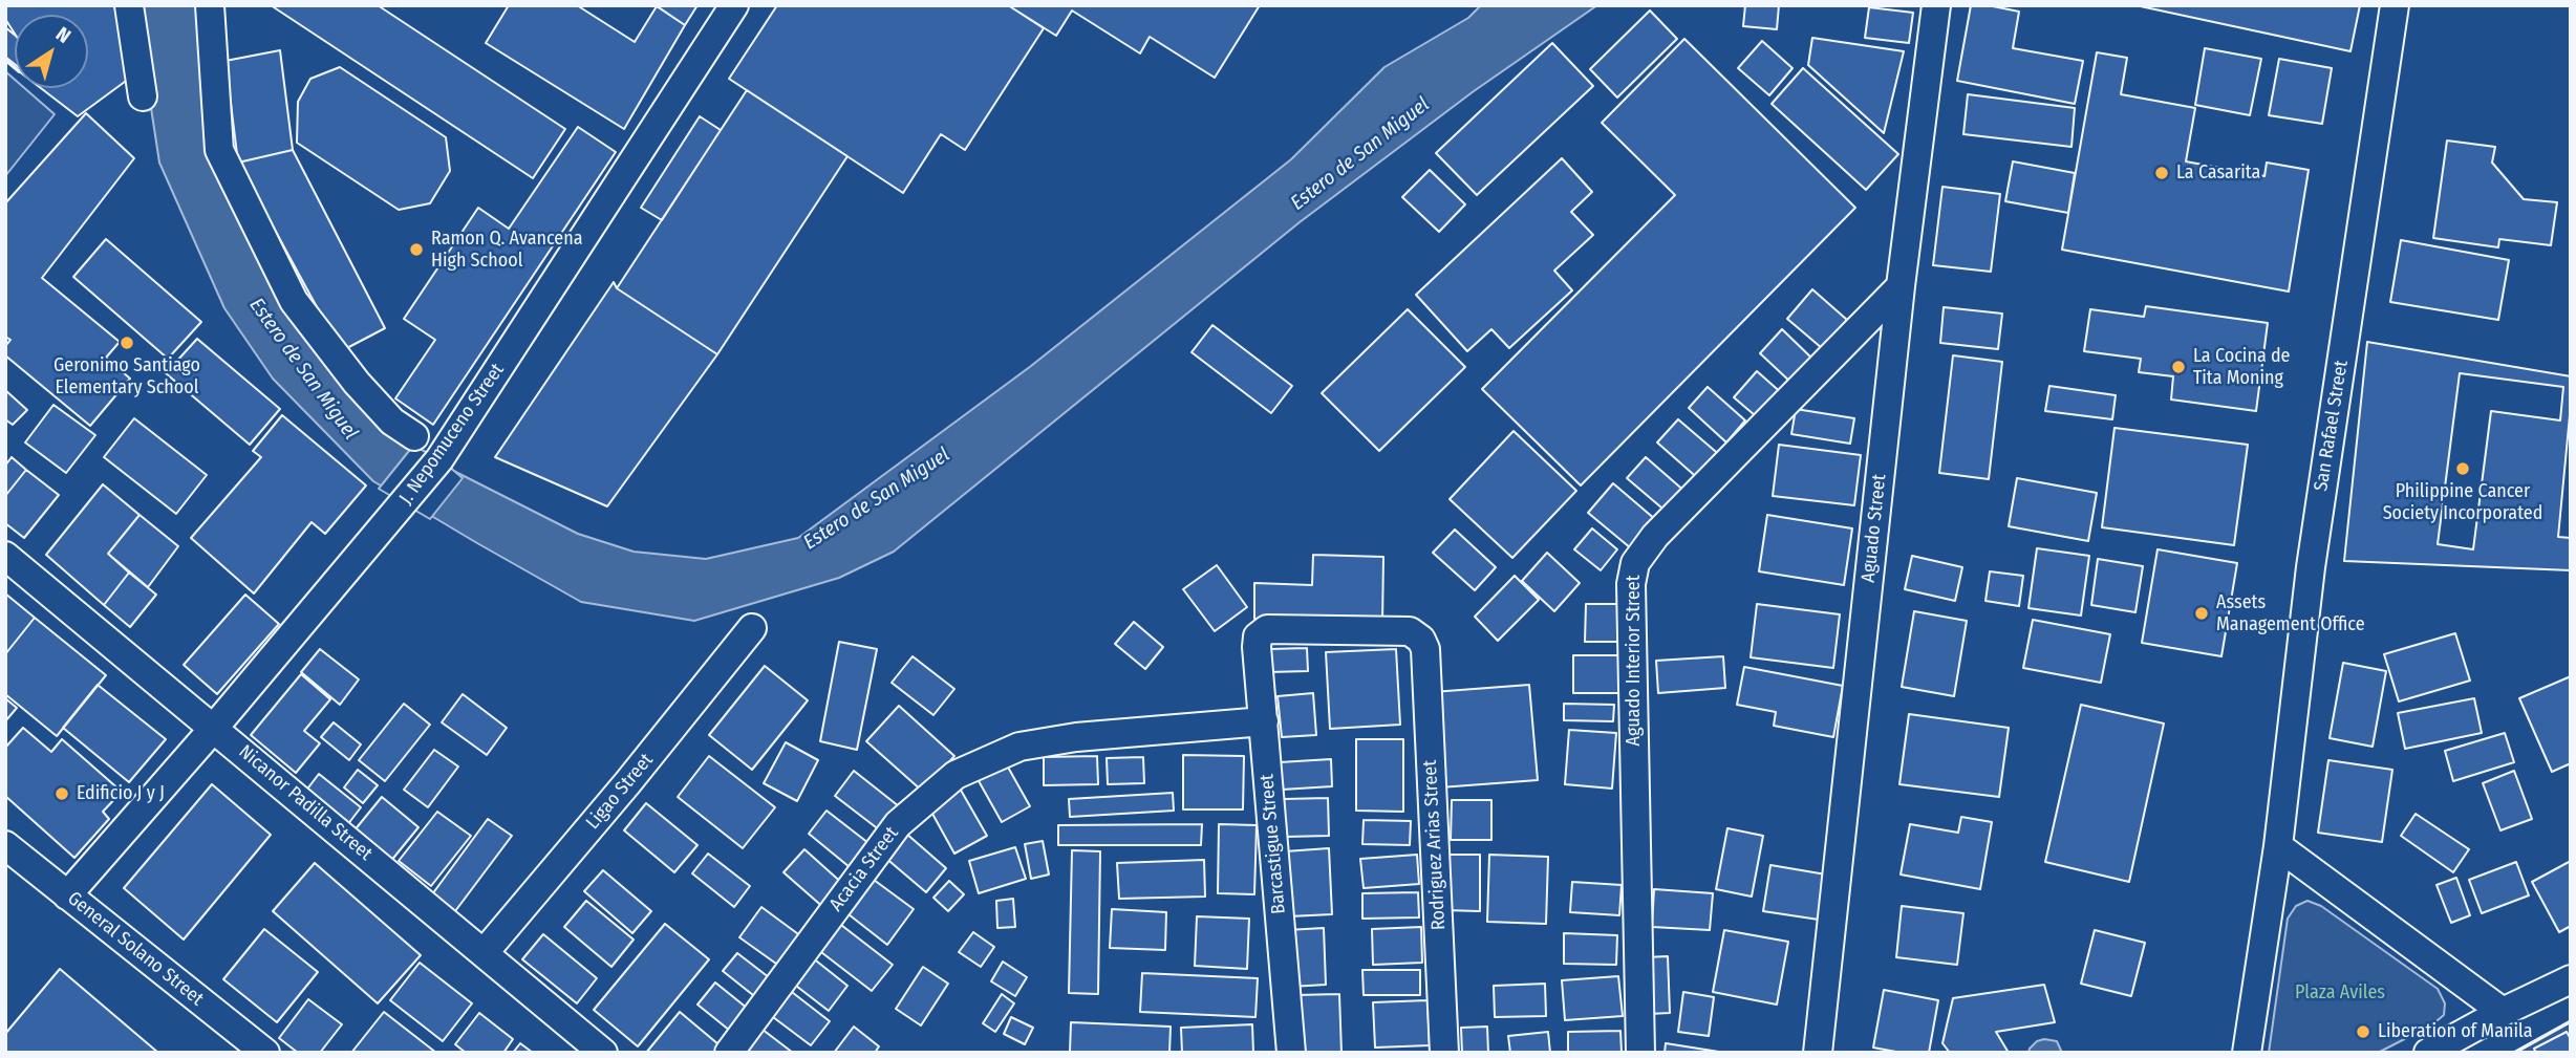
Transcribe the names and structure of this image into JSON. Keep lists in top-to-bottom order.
{
  "streets": {
    "street": [
      "San Rafael Street",
      "J. Nepomuceno Street",
      "Aguado Street",
      "Aguado Interior Street",
      "Ligao Street",
      "Nicanor Padilla Street",
      "Barcastigue Street",
      "Rodriguez Arias Street",
      "Acacia Street",
      "General Solano Street"
    ]
  },
  "crossings": [
    ["J. Nepomuceno Street", "Nicanor Padilla Street"],
    ["J. Nepomuceno Street", "General Solano Street"],
    ["Aguado Street", "Aguado Interior Street"],
    ["Ligao Street", "Nicanor Padilla Street"],
    ["Barcastigue Street", "Rodriguez Arias Street"],
    ["Barcastigue Street", "Acacia Street"]
  ],
  "water": ["Estero de San Miguel"],
  "parks": ["Plaza Aviles"],
  "places": [
    "La Casarita",
    "Ramon Q. Avancena High School",
    "Geronimo Santiago Elementary School",
    "La Cocina de Tita Moning",
    "Philippine Cancer Society Incorporated",
    "Assets Management Office",
    "Edificio J y J",
    "Liberation of Manila"
  ],
  "north": "top right"
}
